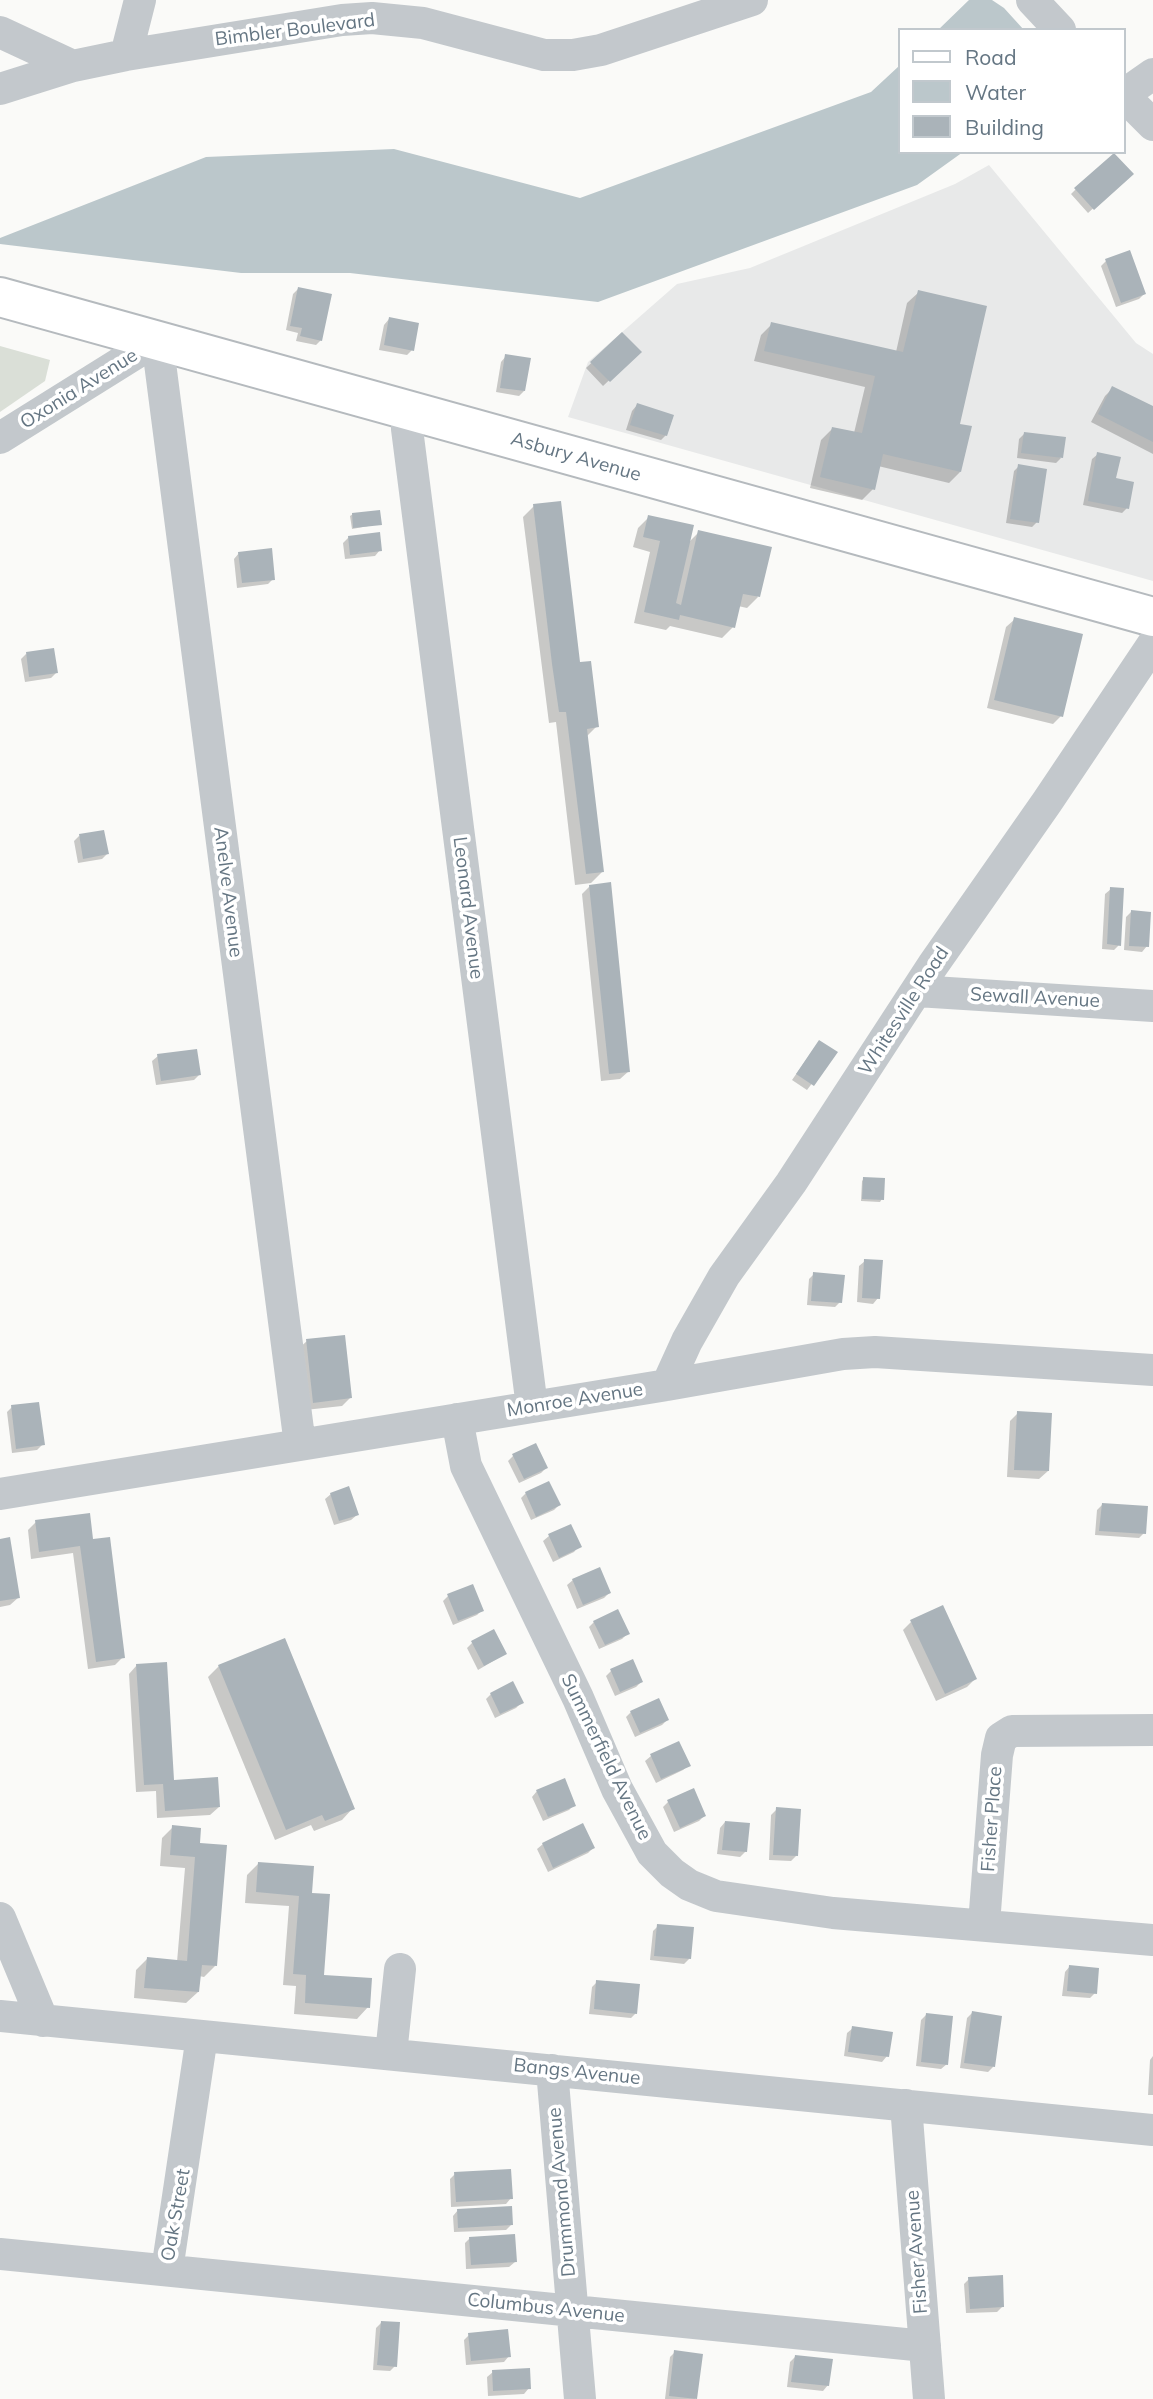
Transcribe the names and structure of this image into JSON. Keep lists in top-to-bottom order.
{
  "streets": {
    "main road": ["Asbury Avenue"],
    "street": [
      "Bimbler Boulevard",
      "Oxonia Avenue",
      "Anelve Avenue",
      "Leonard Avenue",
      "Sewall Avenue",
      "Whitesville Road",
      "Monroe Avenue",
      "Summerfield Avenue",
      "Fisher Place",
      "Bangs Avenue",
      "Drummond Avenue",
      "Oak Street",
      "Fisher Avenue",
      "Columbus Avenue"
    ]
  },
  "crossings": [
    ["Oxonia Avenue", "Asbury Avenue"],
    ["Oxonia Avenue", "Anelve Avenue"],
    ["Asbury Avenue", "Anelve Avenue"],
    ["Asbury Avenue", "Leonard Avenue"],
    ["Anelve Avenue", "Monroe Avenue"],
    ["Leonard Avenue", "Monroe Avenue"],
    ["Sewall Avenue", "Whitesville Road"],
    ["Whitesville Road", "Monroe Avenue"],
    ["Monroe Avenue", "Summerfield Avenue"],
    ["Summerfield Avenue", "Fisher Place"],
    ["Bangs Avenue", "Drummond Avenue"],
    ["Bangs Avenue", "Oak Street"],
    ["Bangs Avenue", "Fisher Avenue"],
    ["Drummond Avenue", "Columbus Avenue"],
    ["Oak Street", "Columbus Avenue"],
    ["Fisher Avenue", "Columbus Avenue"]
  ],
  "legend": ["Road", "Water", "Building"]
}
